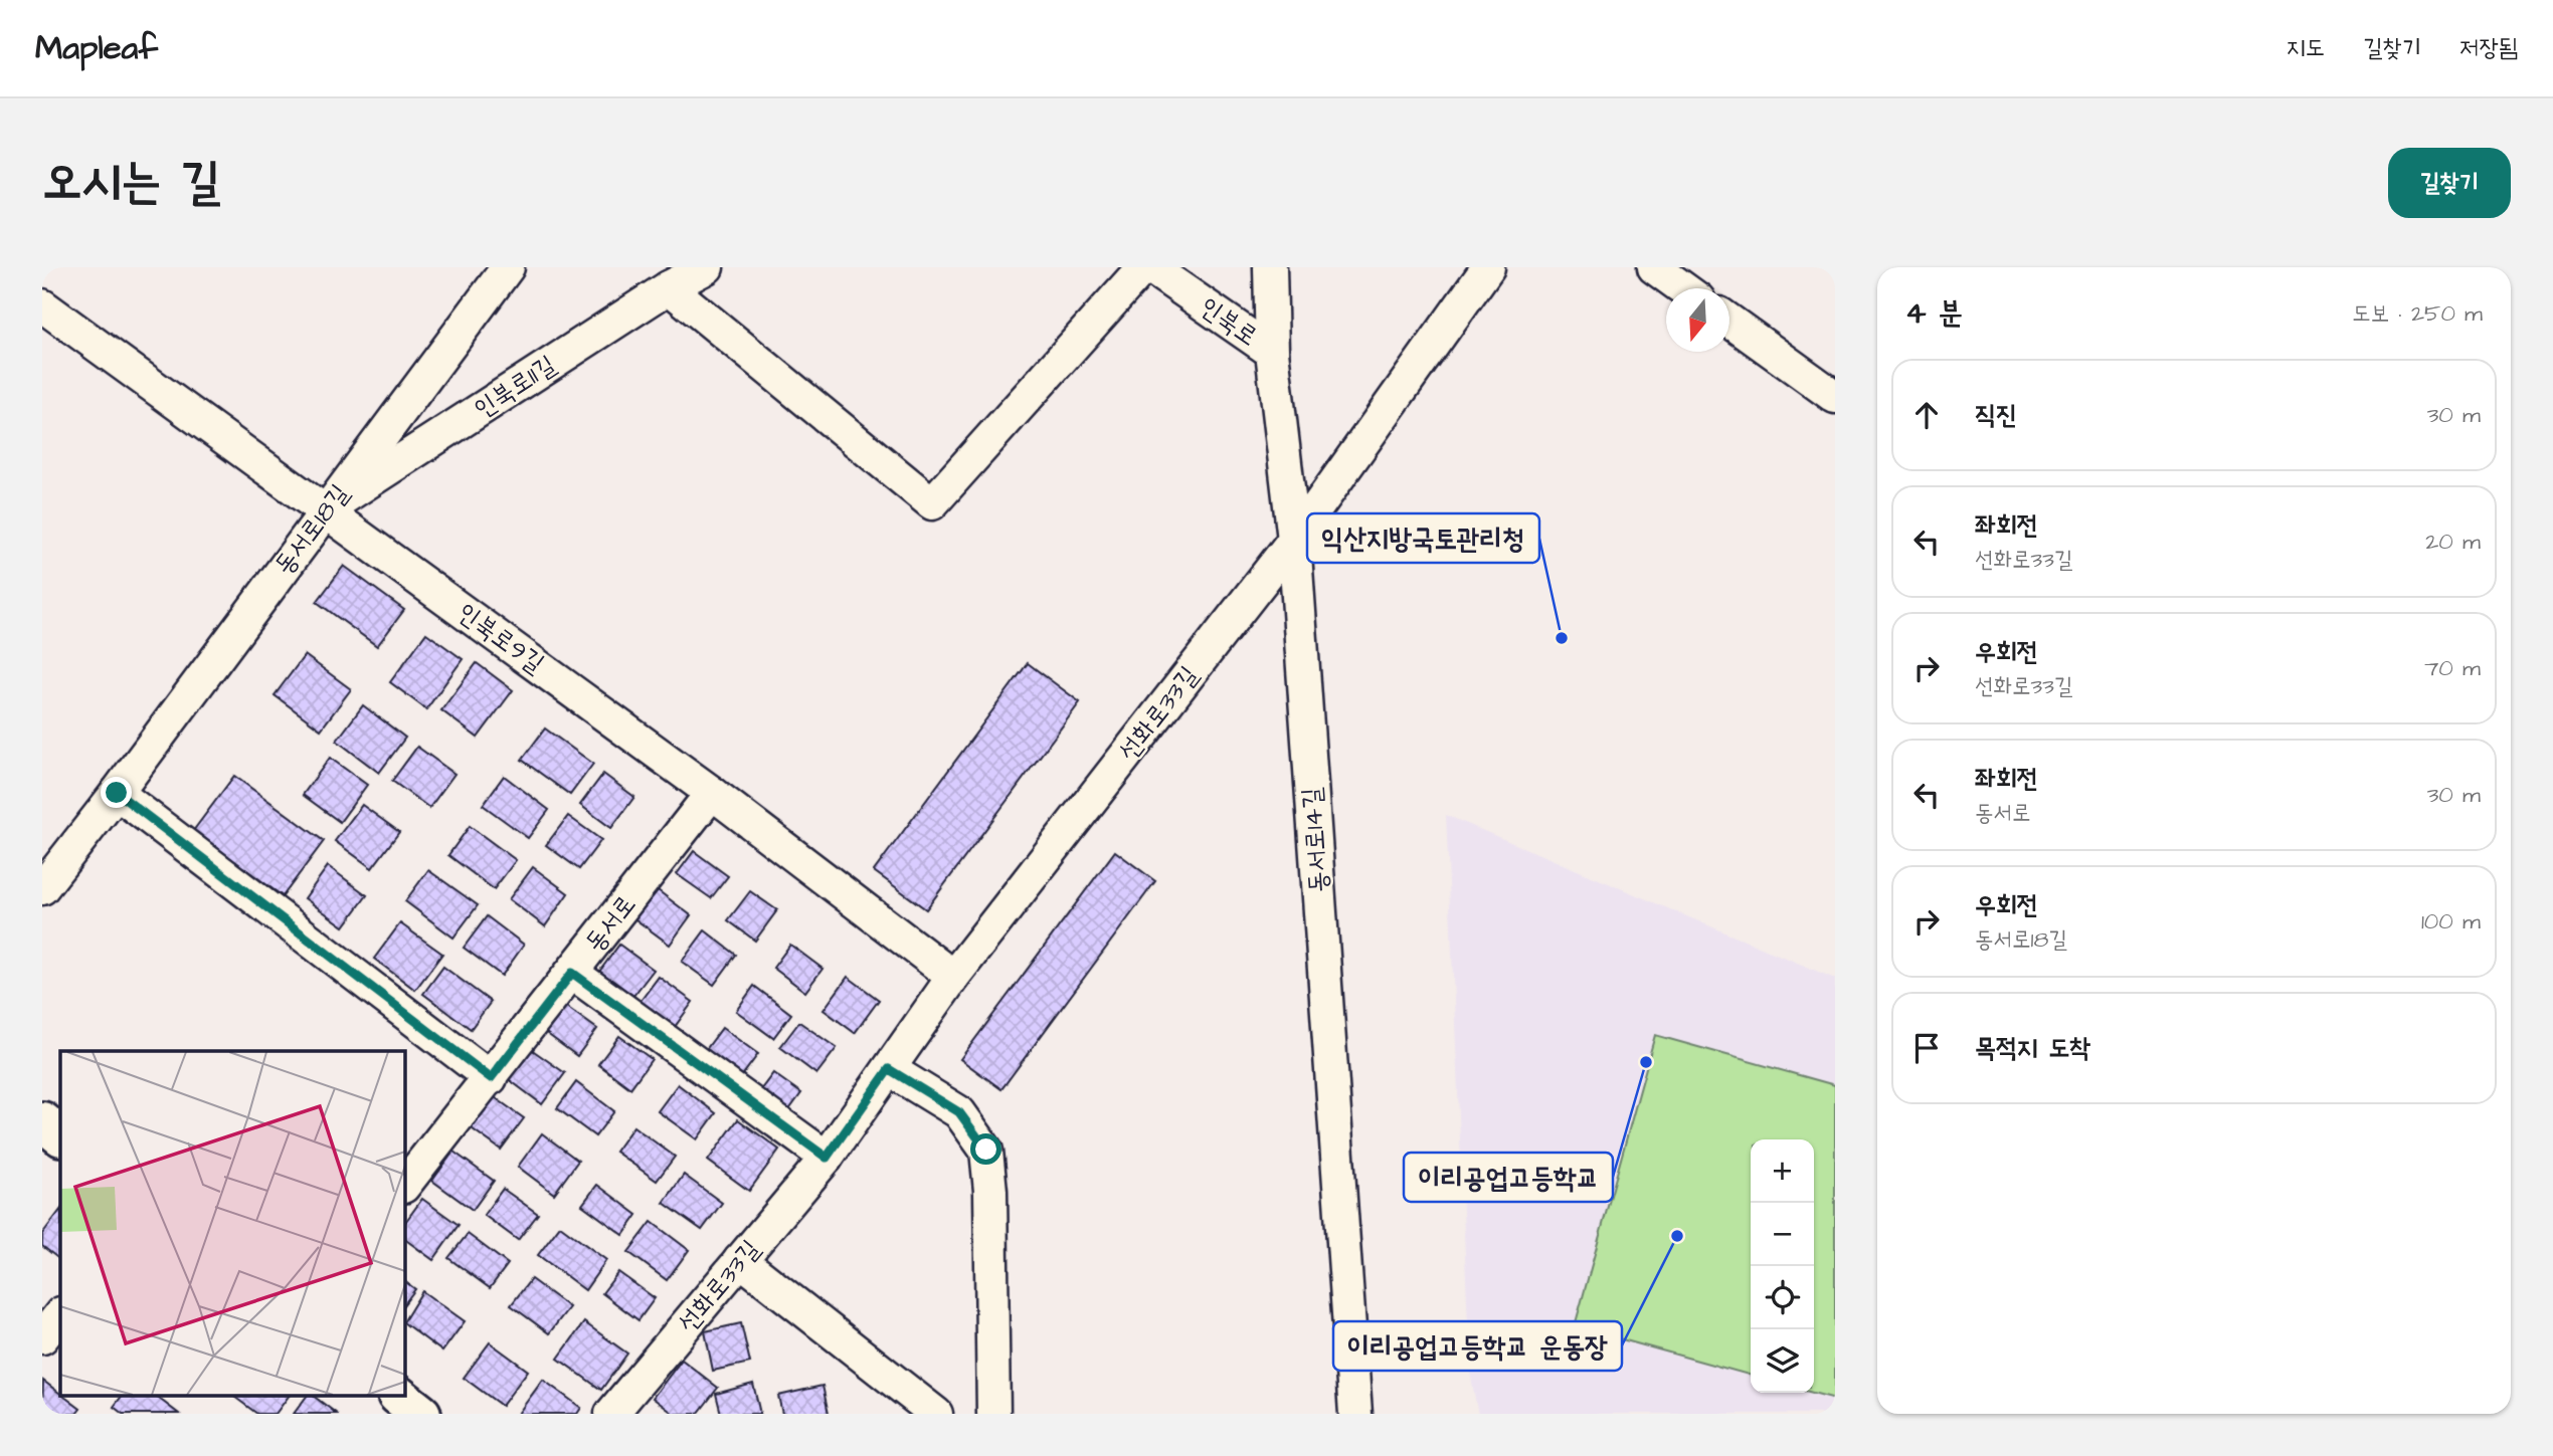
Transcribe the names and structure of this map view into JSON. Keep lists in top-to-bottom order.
{
  "streets": {
    "street": [
      "인북로",
      "인북로11길",
      "동서로18길",
      "인북로9길",
      "선화로33길",
      "동서로14길",
      "동서로"
    ]
  },
  "crossings": [
    ["인북로", "동서로14길"],
    ["인북로11길", "동서로18길"],
    ["인북로11길", "인북로9길"],
    ["동서로18길", "인북로9길"],
    ["인북로9길", "선화로33길"],
    ["인북로9길", "동서로"],
    ["선화로33길", "동서로14길"]
  ],
  "places": ["익산지방국토관리청", "이리공업고등학교", "이리공업고등학교 운동장"],
  "north": "bottom",
  "page": {
    "header": "Mapleaf",
    "nav": ["지도", "길찾기", "저장됨"],
    "buttons": "길찾기",
    "title": "오시는 길",
    "heading": ["4 분", "도보 · 250 m"],
    "list": [
      ["직진", "30 m"],
      ["좌회전", "선화로33길", "20 m"],
      ["우회전", "선화로33길", "70 m"],
      ["좌회전", "동서로", "30 m"],
      ["우회전", "동서로18길", "100 m"],
      "목적지 도착"
    ],
    "map_buttons": ["+", "−"]
  }
}
